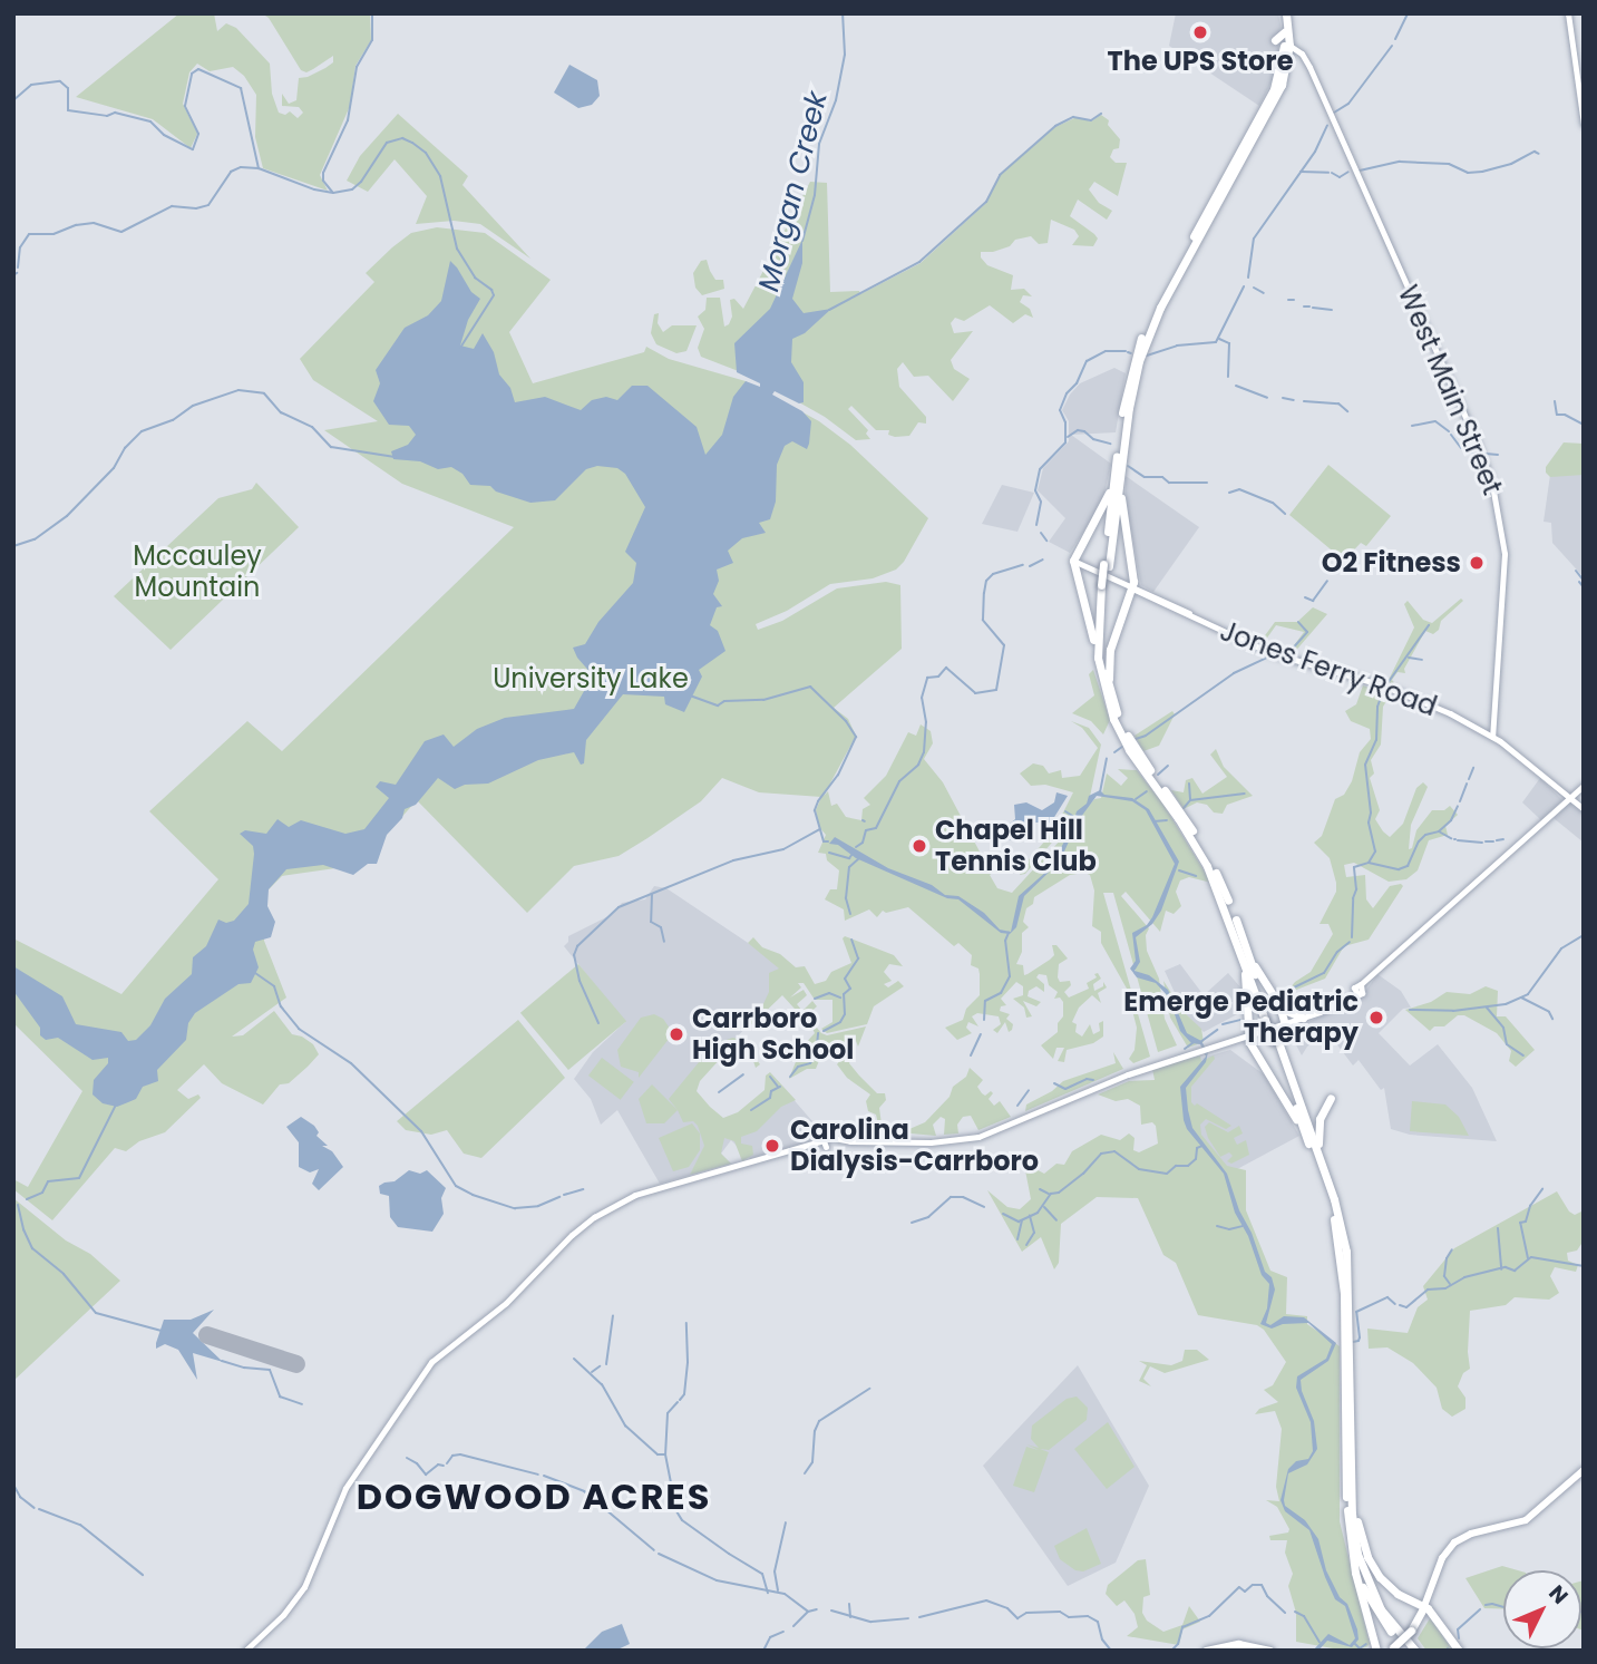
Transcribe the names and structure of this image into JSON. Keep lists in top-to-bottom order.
{
  "streets": {
    "main road": ["West Main Street", "Jones Ferry Road"]
  },
  "crossings": [
    ["West Main Street", "Jones Ferry Road"]
  ],
  "districts": ["DOGWOOD ACRES"],
  "water": ["Morgan Creek"],
  "parks": ["Mccauley Mountain", "University Lake"],
  "places": [
    "The UPS Store",
    "O2 Fitness",
    "Chapel Hill Tennis Club",
    "Emerge Pediatric Therapy",
    "Carrboro High School",
    "Carolina Dialysis-Carrboro"
  ],
  "north": "top right"
}
